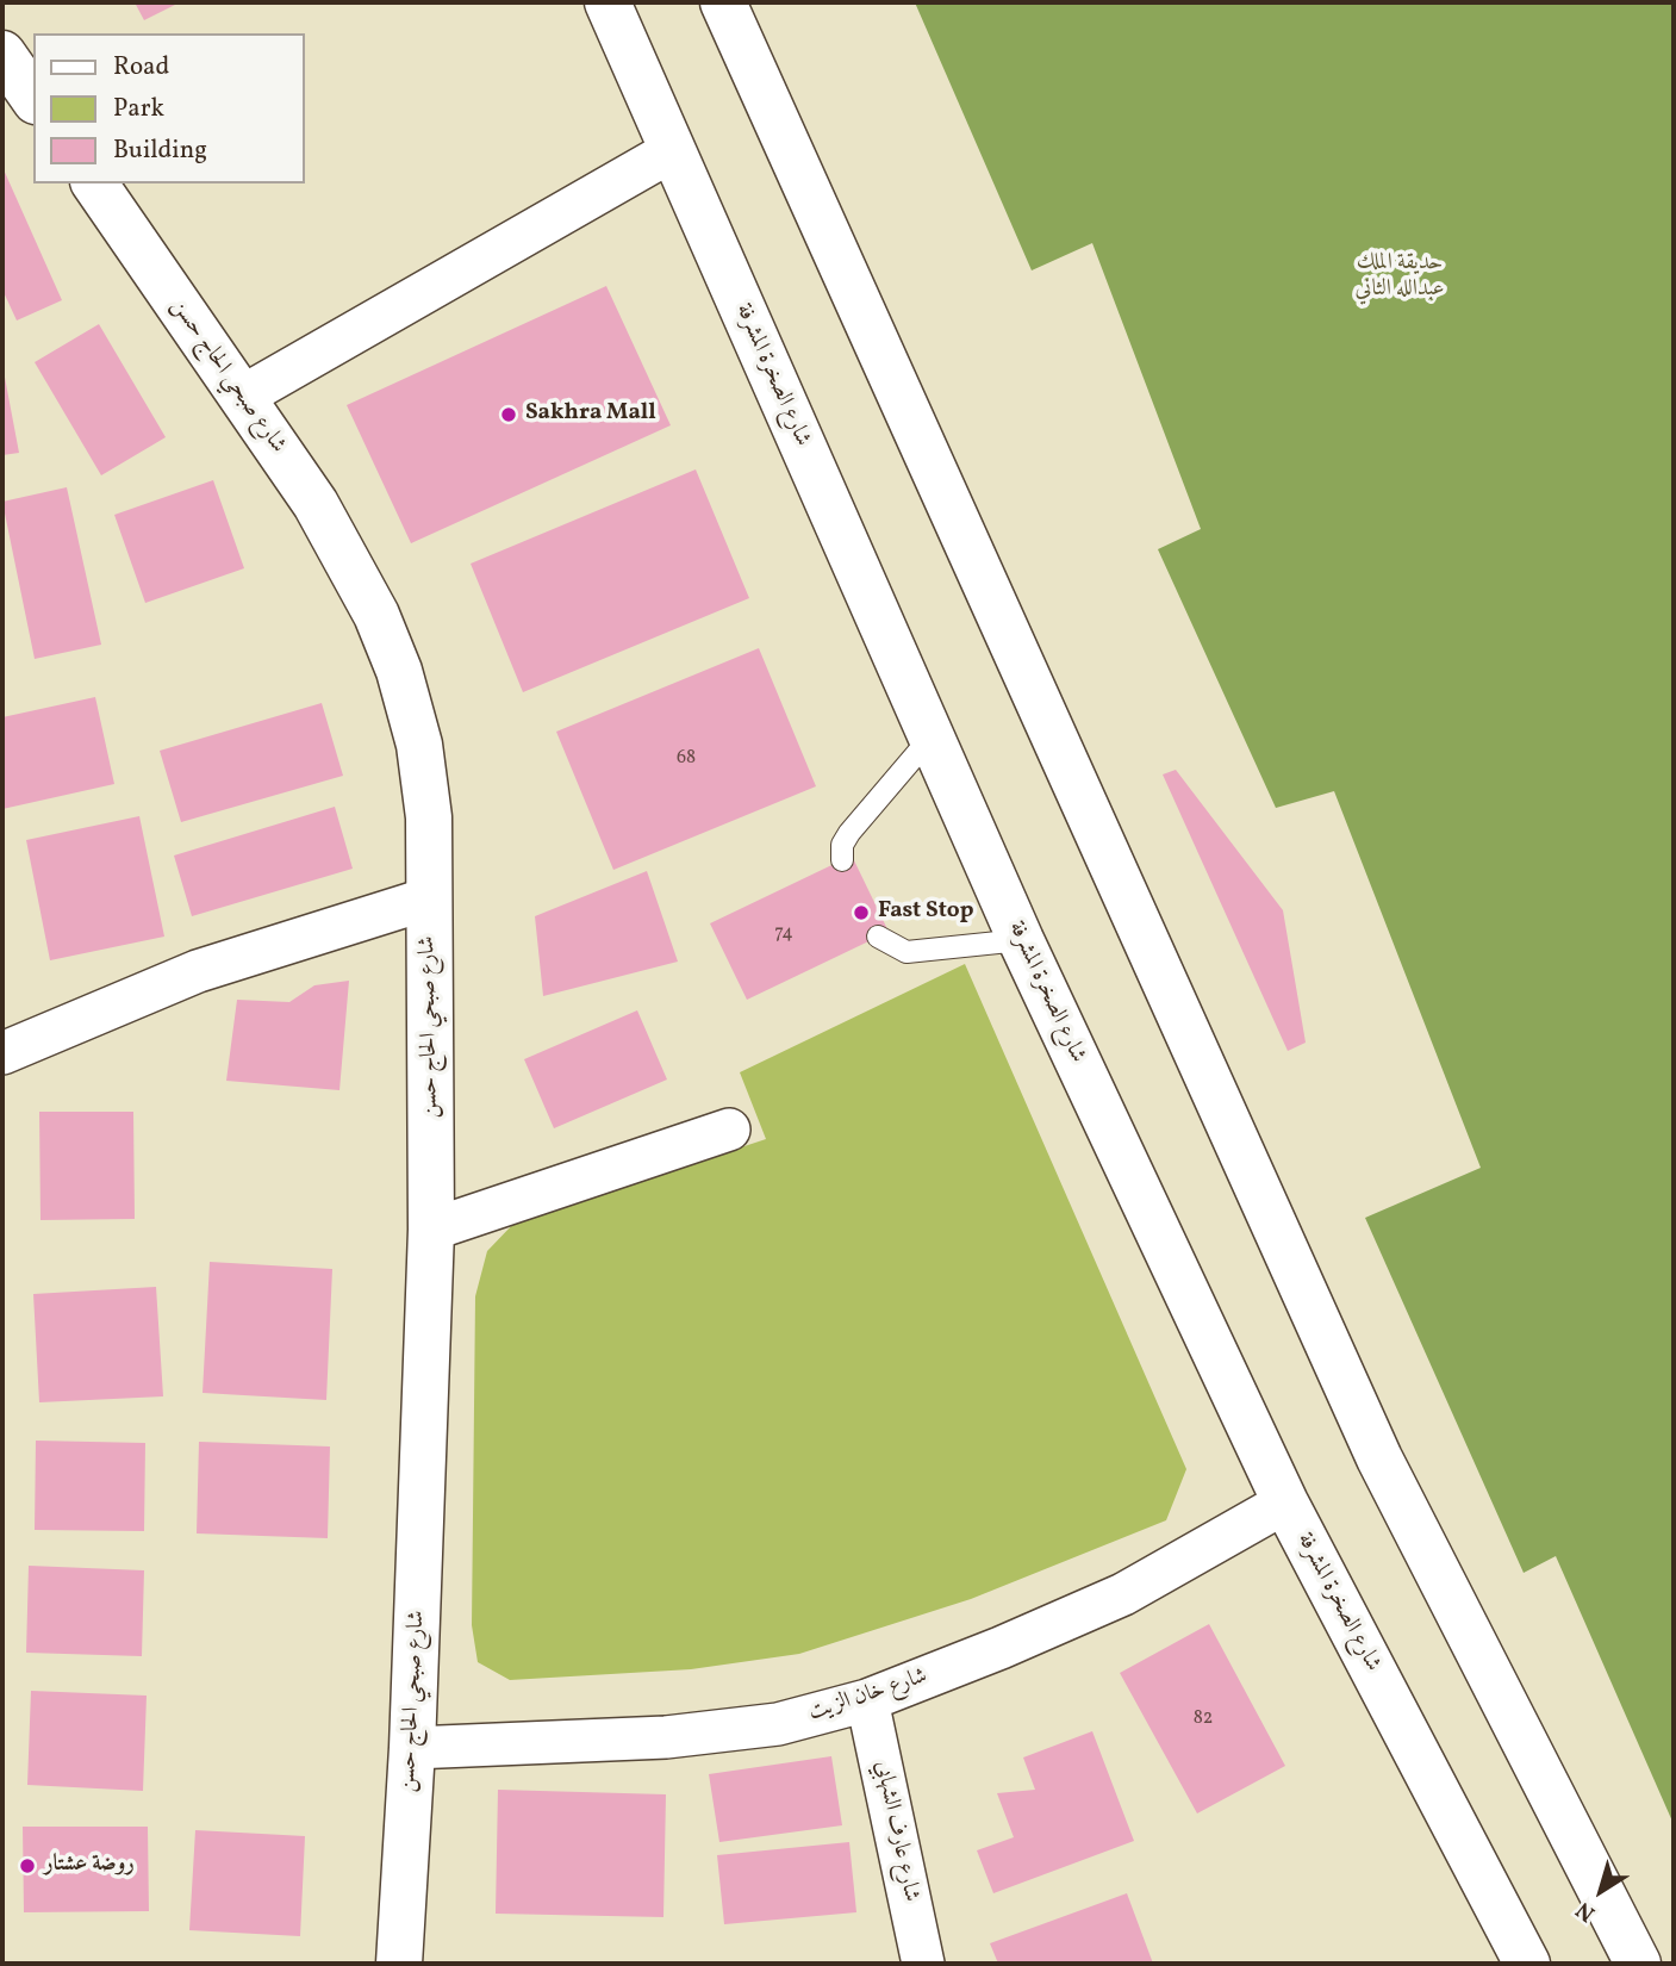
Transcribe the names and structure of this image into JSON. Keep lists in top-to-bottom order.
{
  "streets": {
    "main road": ["شارع الصخرة المشرفة", "شارع صبحي الحاج حسن"],
    "street": ["شارع خان الزيت", "شارع عارف الشهابي"]
  },
  "crossings": [
    ["شارع الصخرة المشرفة", "شارع خان الزيت"],
    ["شارع صبحي الحاج حسن", "شارع خان الزيت"],
    ["شارع خان الزيت", "شارع عارف الشهابي"]
  ],
  "parks": ["حديقة الملك عبدالله الثاني"],
  "places": ["Sakhra Mall", "Fast Stop", "روضة عشتار"],
  "house_numbers": ["68", "74", "82"],
  "legend": ["Road", "Park", "Building"],
  "north": "bottom left"
}
